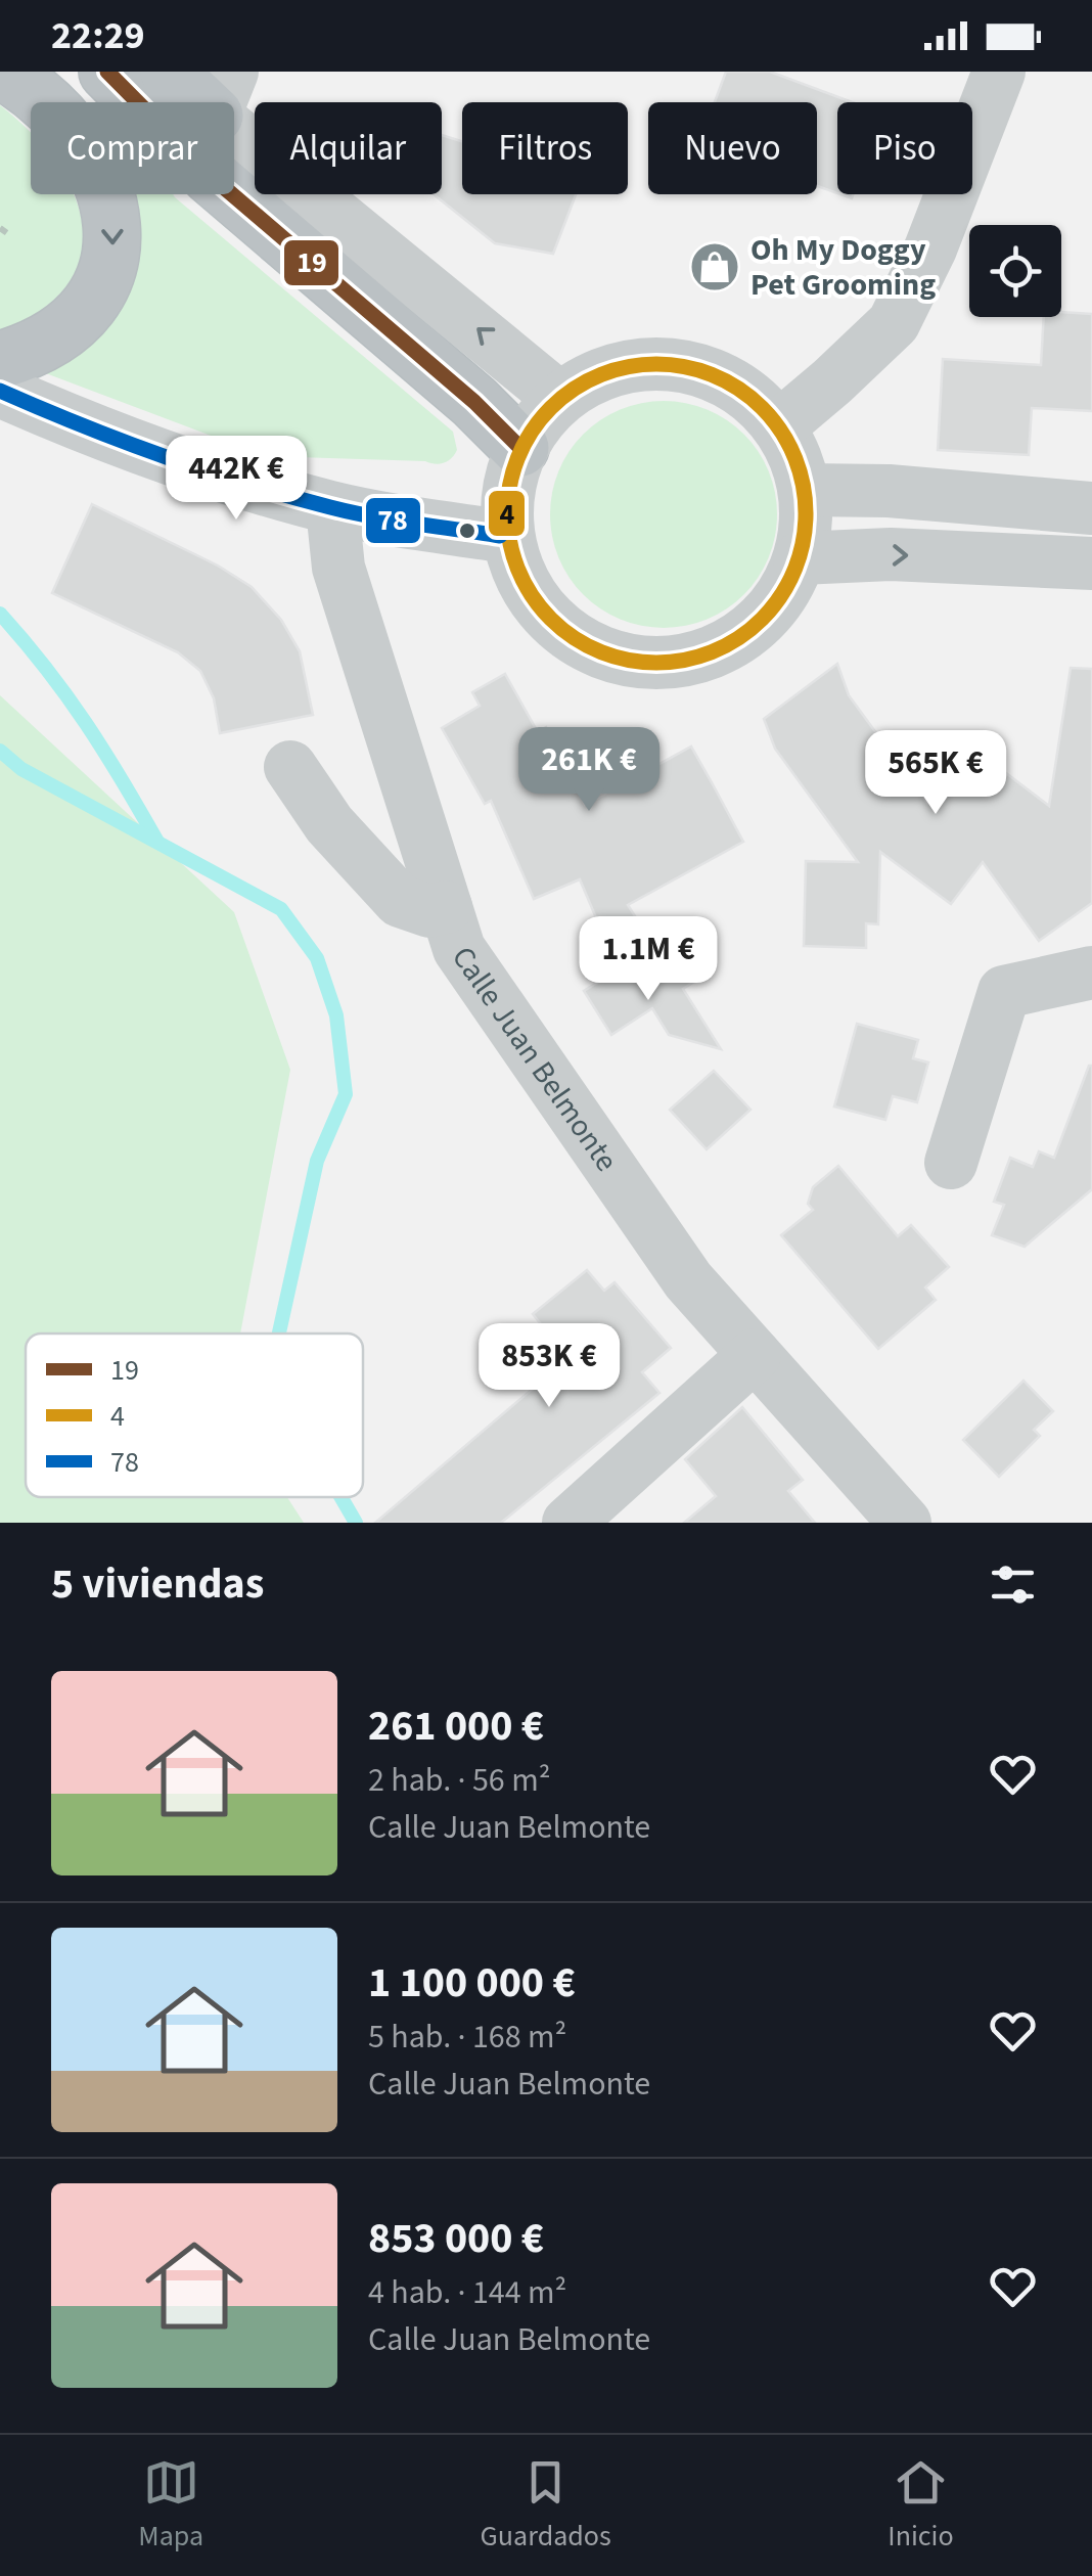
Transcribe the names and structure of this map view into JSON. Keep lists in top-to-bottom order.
{
  "streets": {
    "street": ["Calle Juan Belmonte"]
  },
  "places": {
    "shop": ["Oh My Doggy Pet Grooming"]
  },
  "lines": ["transit line 19", "transit line 4", "transit line 78"],
  "legend": ["19", "4", "78"],
  "page": {
    "status": "22:29",
    "chip": [
      "Comprar",
      "Alquilar",
      "Filtros",
      "Nuevo",
      "Piso"
    ],
    "price": [
      "442K €",
      "261K €",
      "565K €",
      "1.1M €",
      "853K €"
    ],
    "heading": "5 viviendas",
    "list": [
      {
        "name": "261 000 €",
        "note": "2 hab. · 56 m² · Calle Juan Belmonte"
      },
      {
        "name": "1 100 000 €",
        "note": "5 hab. · 168 m² · Calle Juan Belmonte"
      },
      {
        "name": "853 000 €",
        "note": "4 hab. · 144 m² · Calle Juan Belmonte"
      }
    ],
    "tabs": ["Mapa", "Guardados", "Inicio"]
  }
}
